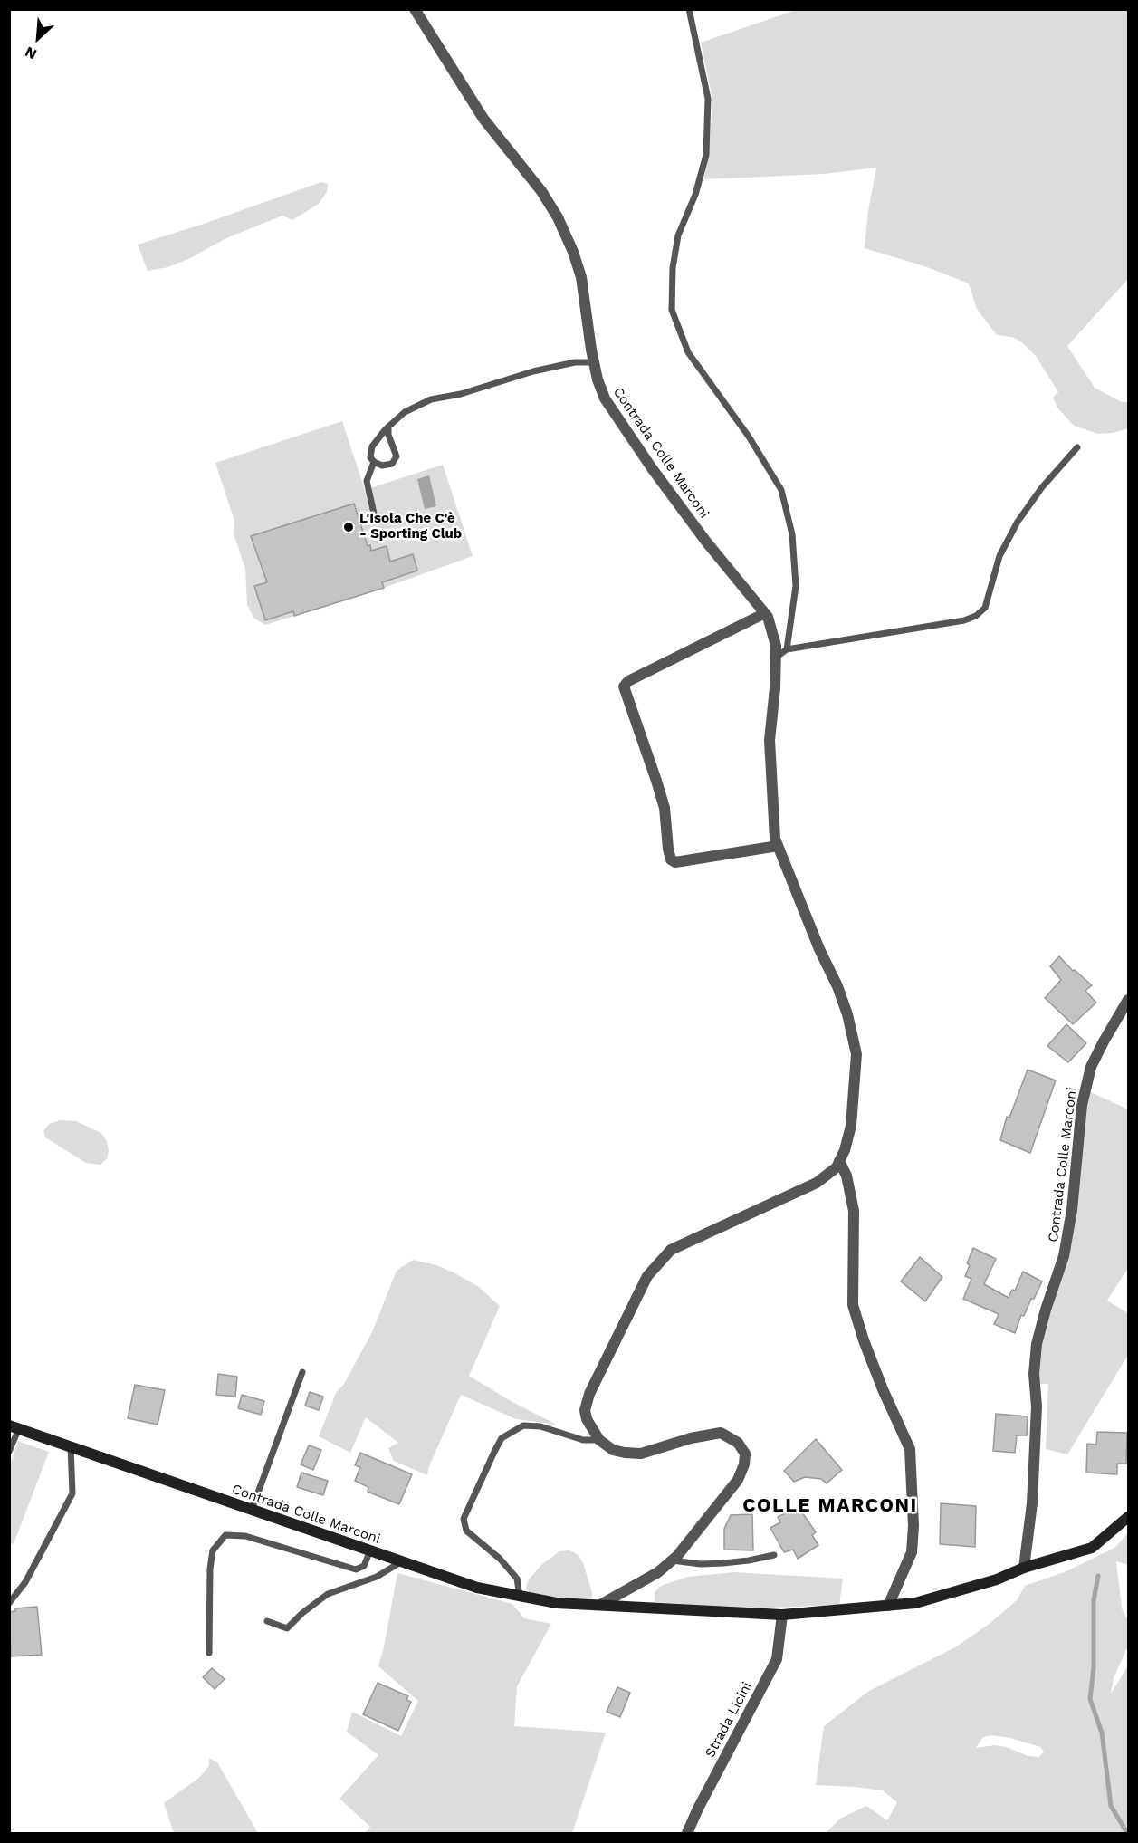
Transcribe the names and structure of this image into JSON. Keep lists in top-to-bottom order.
{
  "streets": {
    "street": ["Contrada Colle Marconi", "Strada Licini"]
  },
  "crossings": [
    ["Contrada Colle Marconi", "Strada Licini"]
  ],
  "districts": ["COLLE MARCONI"],
  "places": ["L'Isola Che C'è - Sporting Club"],
  "north": "bottom left"
}
